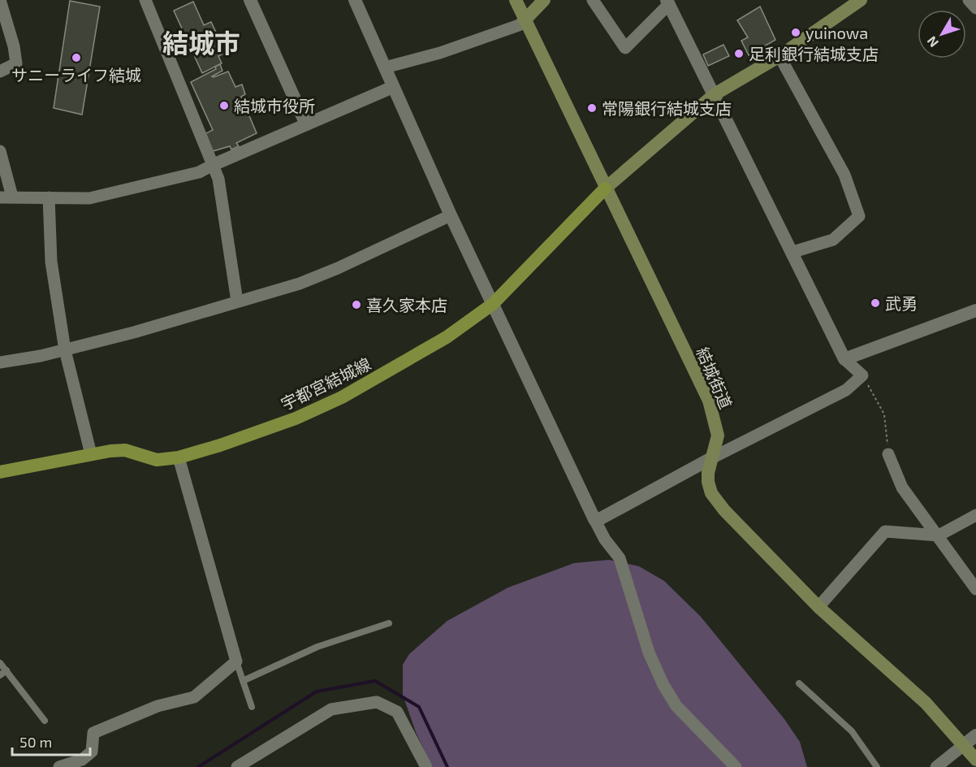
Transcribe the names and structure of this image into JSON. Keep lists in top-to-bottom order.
{
  "streets": {
    "main road": ["結城街道", "宇都宮結城線"]
  },
  "crossings": [
    ["結城街道", "宇都宮結城線"]
  ],
  "districts": ["結城市"],
  "places": [
    "yuinowa",
    "足利銀行結城支店",
    "サニーライフ結城",
    "結城市役所",
    "常陽銀行結城支店",
    "武勇",
    "喜久家本店"
  ],
  "scale_bar": "50 m",
  "north": "bottom left"
}
